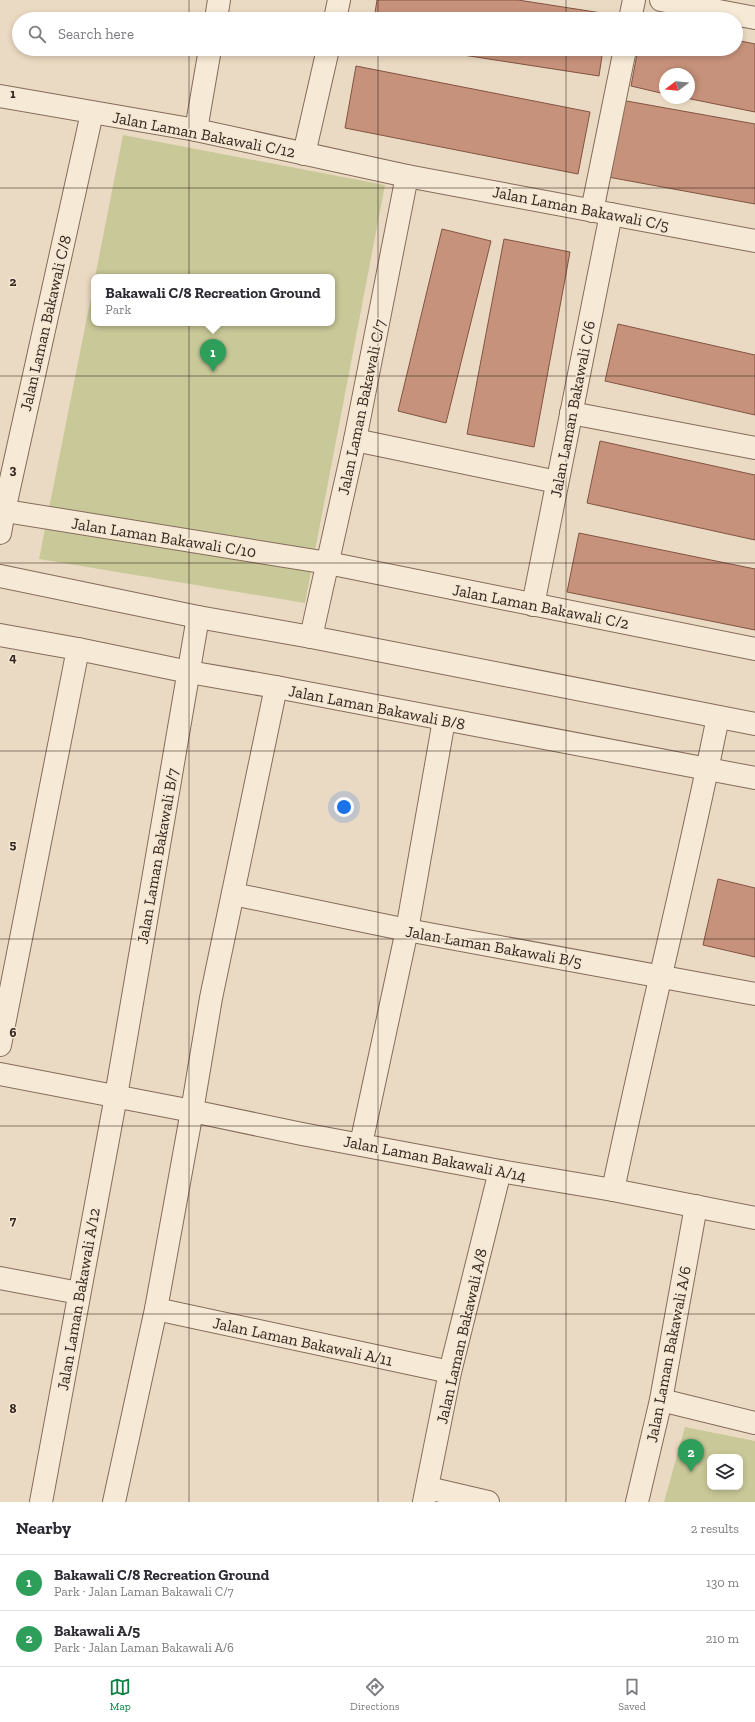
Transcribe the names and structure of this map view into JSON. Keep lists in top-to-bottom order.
{
  "streets": {
    "street": [
      "Jalan Laman Bakawali C/12",
      "Jalan Laman Bakawali C/5",
      "Jalan Laman Bakawali C/8",
      "Jalan Laman Bakawali C/7",
      "Jalan Laman Bakawali C/6",
      "Jalan Laman Bakawali C/10",
      "Jalan Laman Bakawali C/2",
      "Jalan Laman Bakawali B/8",
      "Jalan Laman Bakawali B/7",
      "Jalan Laman Bakawali B/5",
      "Jalan Laman Bakawali A/14",
      "Jalan Laman Bakawali A/12",
      "Jalan Laman Bakawali A/8",
      "Jalan Laman Bakawali A/11",
      "Jalan Laman Bakawali A/6"
    ]
  },
  "crossings": [
    ["Jalan Laman Bakawali C/12", "Jalan Laman Bakawali C/5"],
    ["Jalan Laman Bakawali C/12", "Jalan Laman Bakawali C/8"],
    ["Jalan Laman Bakawali C/12", "Jalan Laman Bakawali C/7"],
    ["Jalan Laman Bakawali C/5", "Jalan Laman Bakawali C/7"],
    ["Jalan Laman Bakawali C/5", "Jalan Laman Bakawali C/6"],
    ["Jalan Laman Bakawali C/8", "Jalan Laman Bakawali C/10"],
    ["Jalan Laman Bakawali C/7", "Jalan Laman Bakawali C/10"],
    ["Jalan Laman Bakawali C/7", "Jalan Laman Bakawali C/2"],
    ["Jalan Laman Bakawali C/6", "Jalan Laman Bakawali C/2"],
    ["Jalan Laman Bakawali C/10", "Jalan Laman Bakawali C/2"],
    ["Jalan Laman Bakawali B/8", "Jalan Laman Bakawali B/7"],
    ["Jalan Laman Bakawali B/7", "Jalan Laman Bakawali A/14"],
    ["Jalan Laman Bakawali B/7", "Jalan Laman Bakawali A/12"],
    ["Jalan Laman Bakawali A/14", "Jalan Laman Bakawali A/12"],
    ["Jalan Laman Bakawali A/14", "Jalan Laman Bakawali A/8"],
    ["Jalan Laman Bakawali A/14", "Jalan Laman Bakawali A/6"],
    ["Jalan Laman Bakawali A/8", "Jalan Laman Bakawali A/11"]
  ],
  "north": "left",
  "page": {
    "search": "Search here",
    "popup": ["Bakawali C/8 Recreation Ground", "Park"],
    "pins": ["1", "2"],
    "heading": ["Nearby", "2 results"],
    "list": [
      {
        "mark": "1",
        "name": "Bakawali C/8 Recreation Ground",
        "note": "Park · Jalan Laman Bakawali C/7",
        "value": "130 m"
      },
      {
        "mark": "2",
        "name": "Bakawali A/5",
        "note": "Park · Jalan Laman Bakawali A/6",
        "value": "210 m"
      }
    ],
    "nav": ["Map", "Directions", "Saved"]
  },
  "grid": {
    "rows": [
      "1",
      "2",
      "3",
      "4",
      "5",
      "6",
      "7",
      "8"
    ]
  }
}
